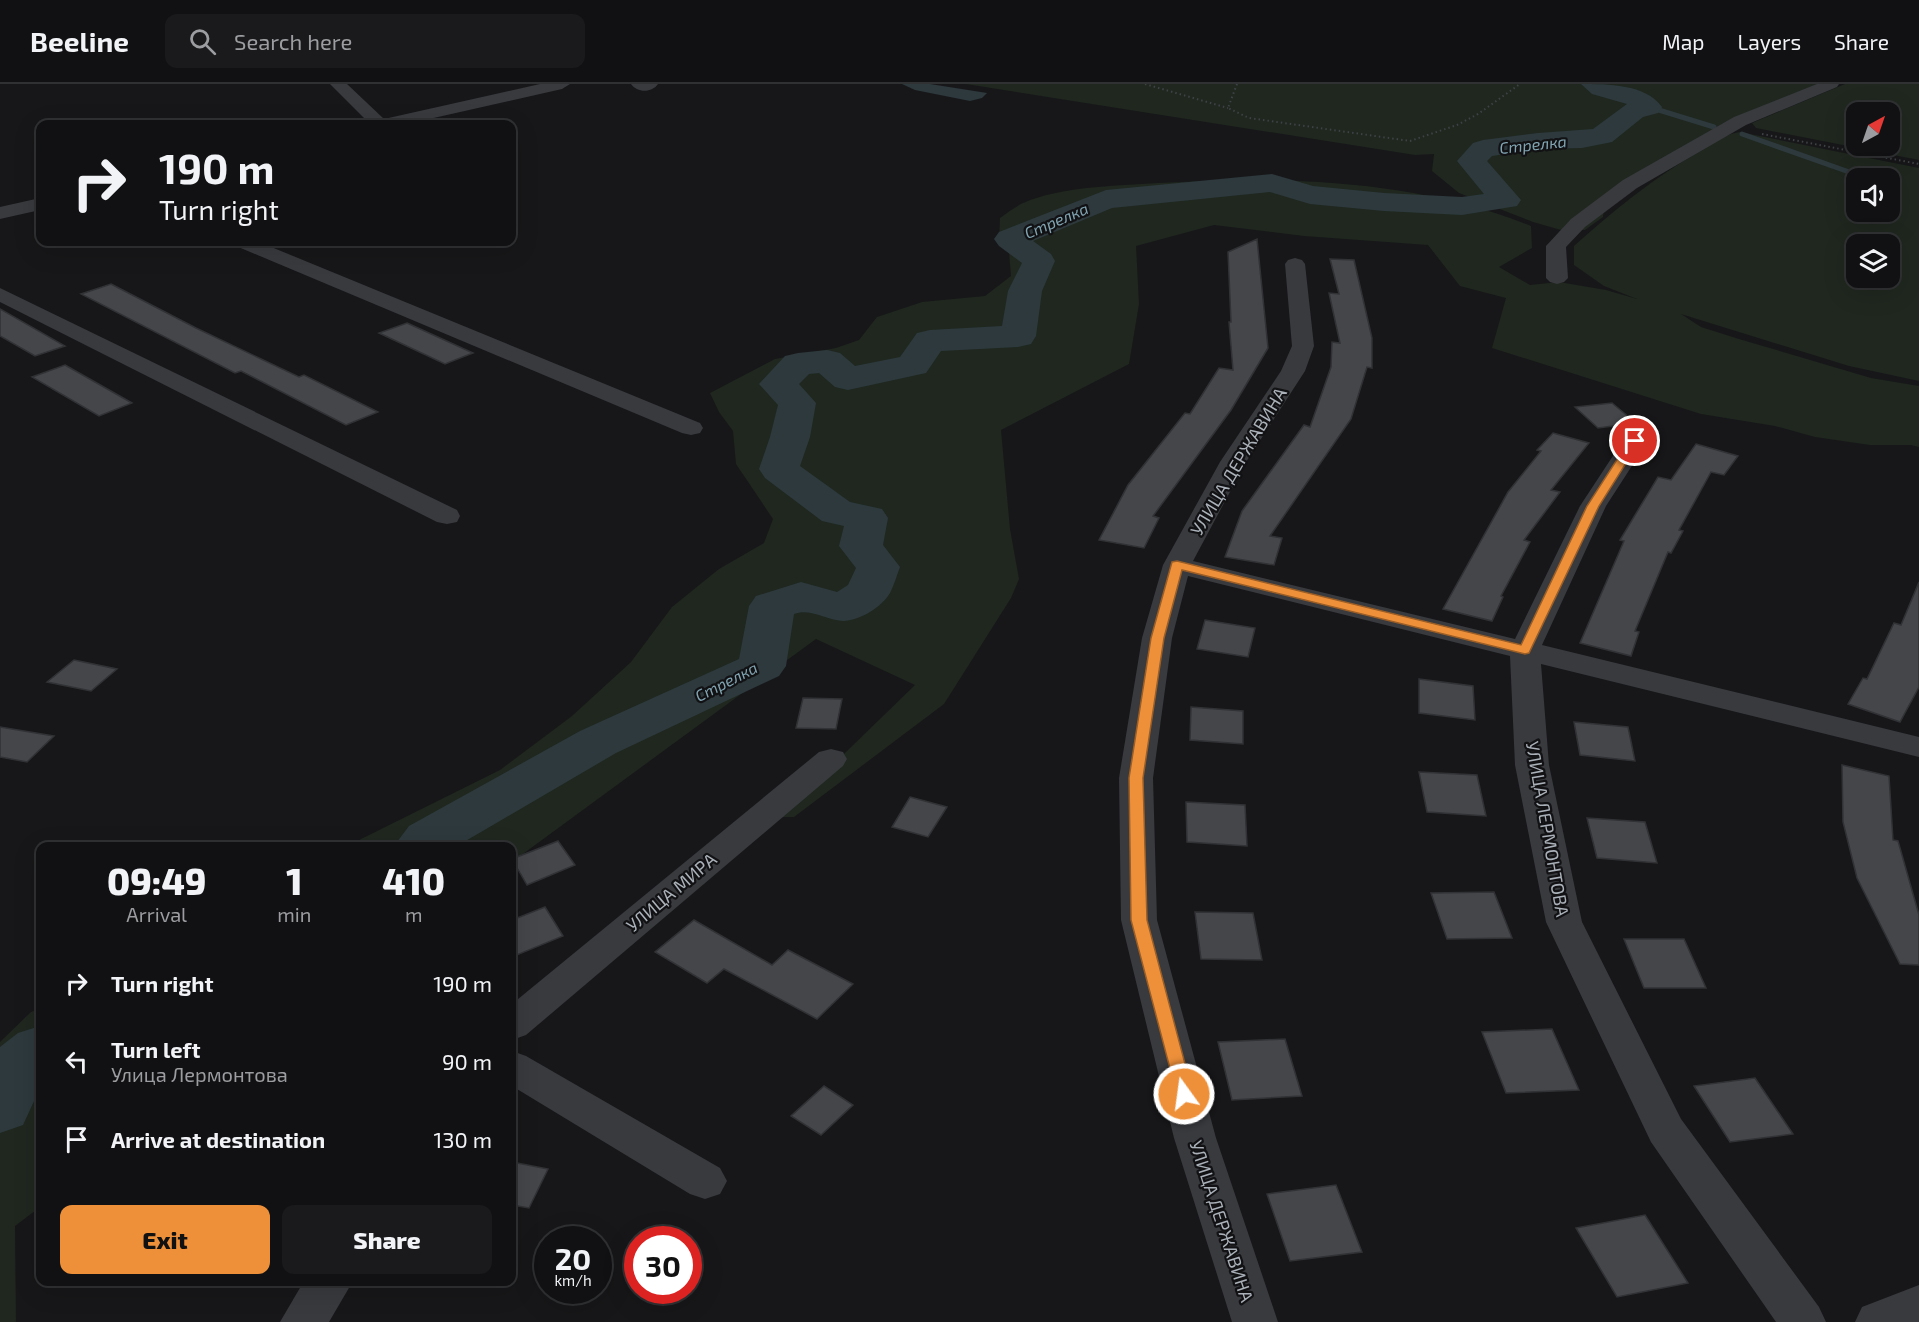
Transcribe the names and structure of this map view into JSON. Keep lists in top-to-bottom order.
{
  "streets": {
    "street": ["УЛИЦА ДЕРЖАВИНА", "УЛИЦА ЛЕРМОНТОВА", "УЛИЦА МИРА"]
  },
  "water": ["Стрелка"],
  "north": "top right",
  "page": {
    "header": "Beeline",
    "search": "Search here",
    "nav": ["Map", "Layers", "Share"],
    "turn": ["190 m", "Turn right"],
    "eta": [
      "09:49",
      "Arrival",
      "1",
      "min",
      "410",
      "m"
    ],
    "list": [
      {
        "name": "Turn right",
        "value": "190 m"
      },
      {
        "name": "Turn left",
        "note": "Улица Лермонтова",
        "value": "90 m"
      },
      {
        "name": "Arrive at destination",
        "value": "130 m"
      }
    ],
    "buttons": ["Exit", "Share"],
    "speed": "20 km/h",
    "limit": "30"
  }
}
